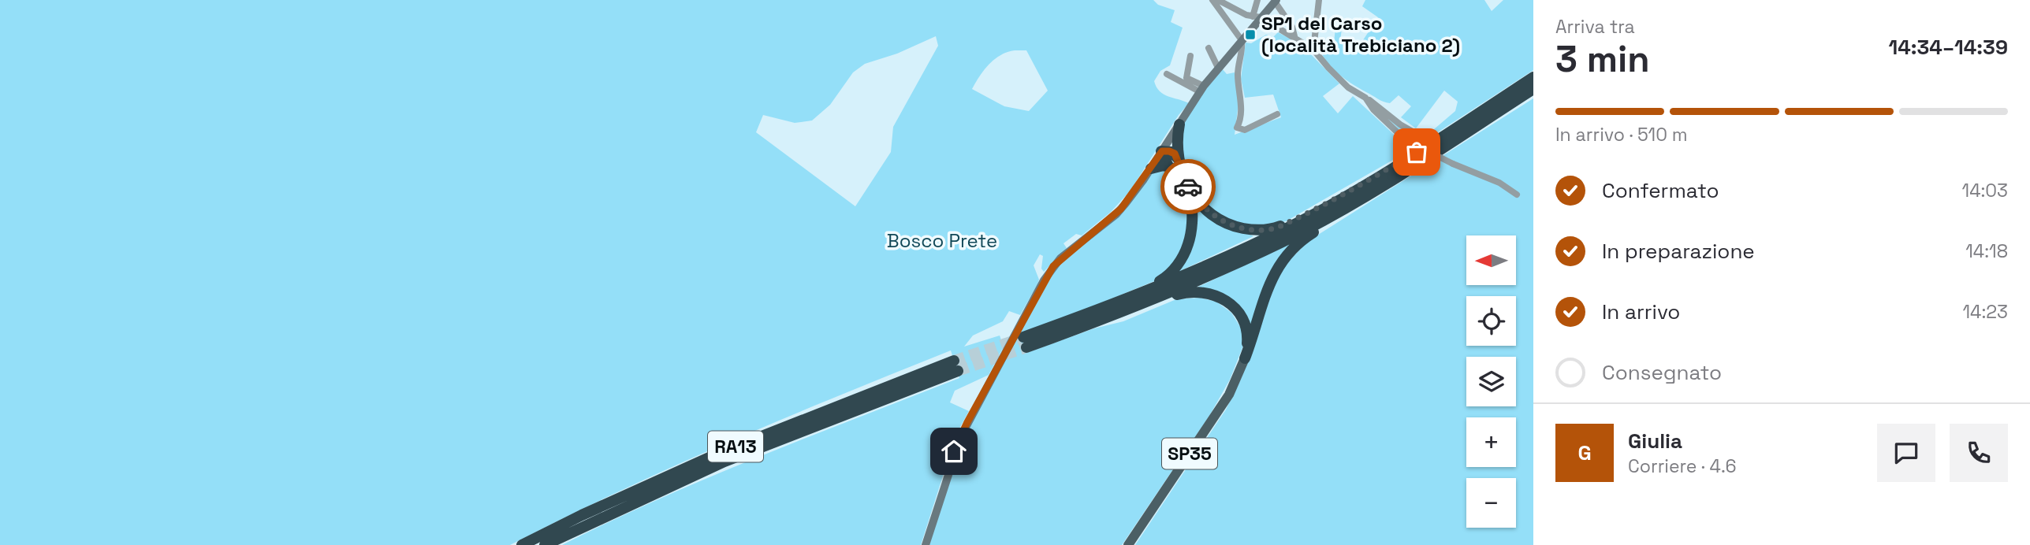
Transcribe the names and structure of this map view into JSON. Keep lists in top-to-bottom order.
{
  "streets": {
    "highway": ["RA13"],
    "main road": ["SP35"]
  },
  "parks": ["Bosco Prete"],
  "places": {
    "transit": ["SP1 del Carso (località Trebiciano 2)"]
  },
  "north": "left",
  "page": {
    "heading": ["3 min", "Arriva tra", "14:34–14:39"],
    "panel": ["Giulia", "Corriere · 4.6"],
    "bar": "In arrivo · 510 m",
    "list": [
      ["Confermato", "14:03"],
      ["In preparazione", "14:18"],
      ["In arrivo", "14:23"],
      "Consegnato"
    ],
    "map_buttons": ["+", "−"],
    "round": "G"
  }
}
